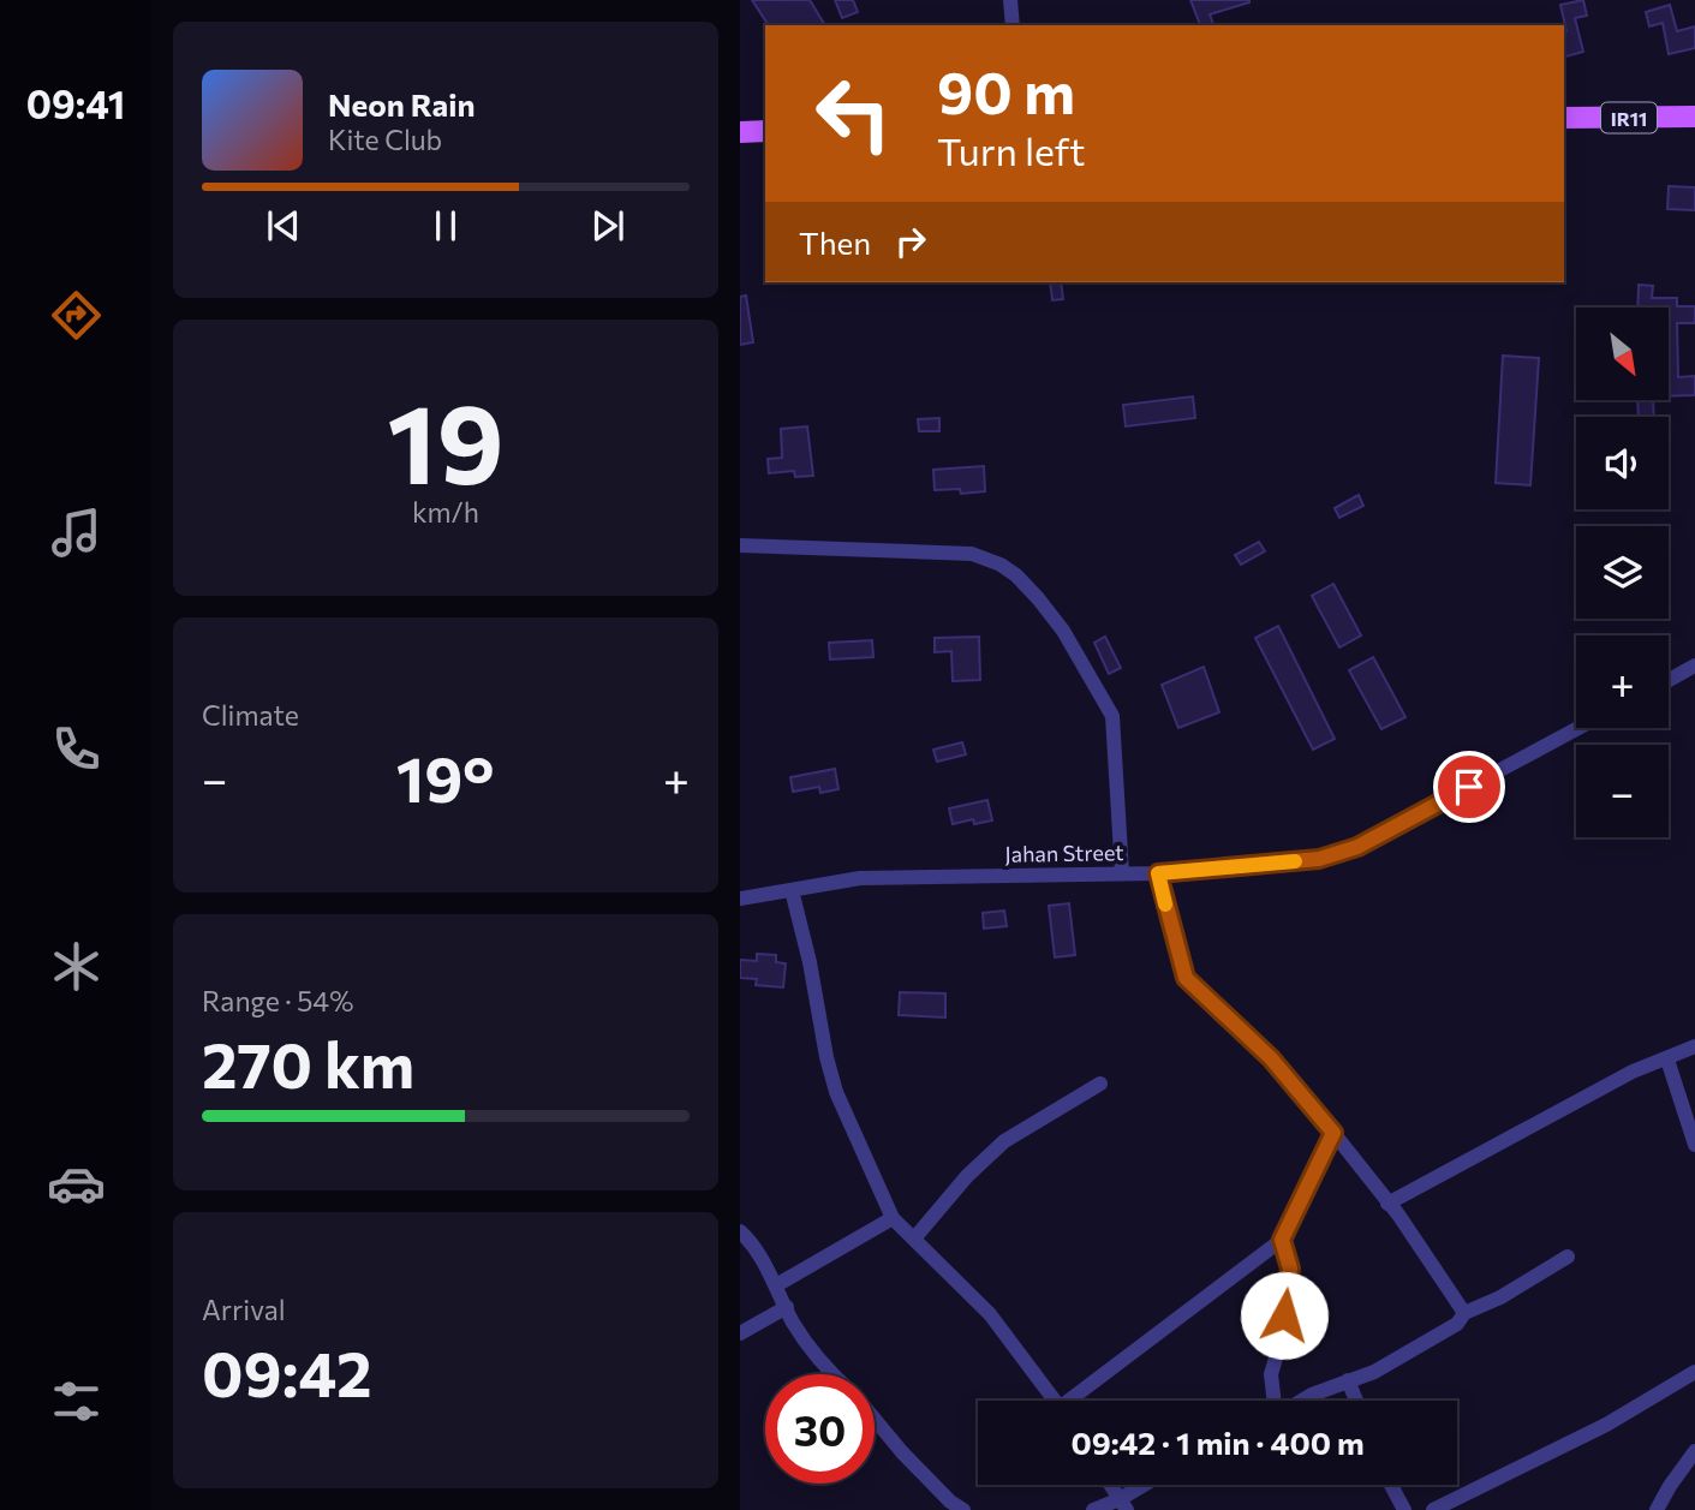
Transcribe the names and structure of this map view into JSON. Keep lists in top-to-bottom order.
{
  "streets": {
    "main road": ["IR11"],
    "street": ["Jahan Street"]
  },
  "north": "bottom right",
  "page": {
    "tabs": "09:41",
    "turn": ["90 m", "Turn left"],
    "song": ["Neon Rain", "Kite Club"],
    "then": "Then",
    "map_buttons": ["+", "−"],
    "tile": [
      ["19", "km/h"],
      "Climate",
      ["Range · 54%", "270 km"],
      ["Arrival", "09:42"]
    ],
    "heat": ["−", "19°", "+"],
    "limit": "30",
    "trip": "09:42 · 1 min · 400 m"
  }
}
